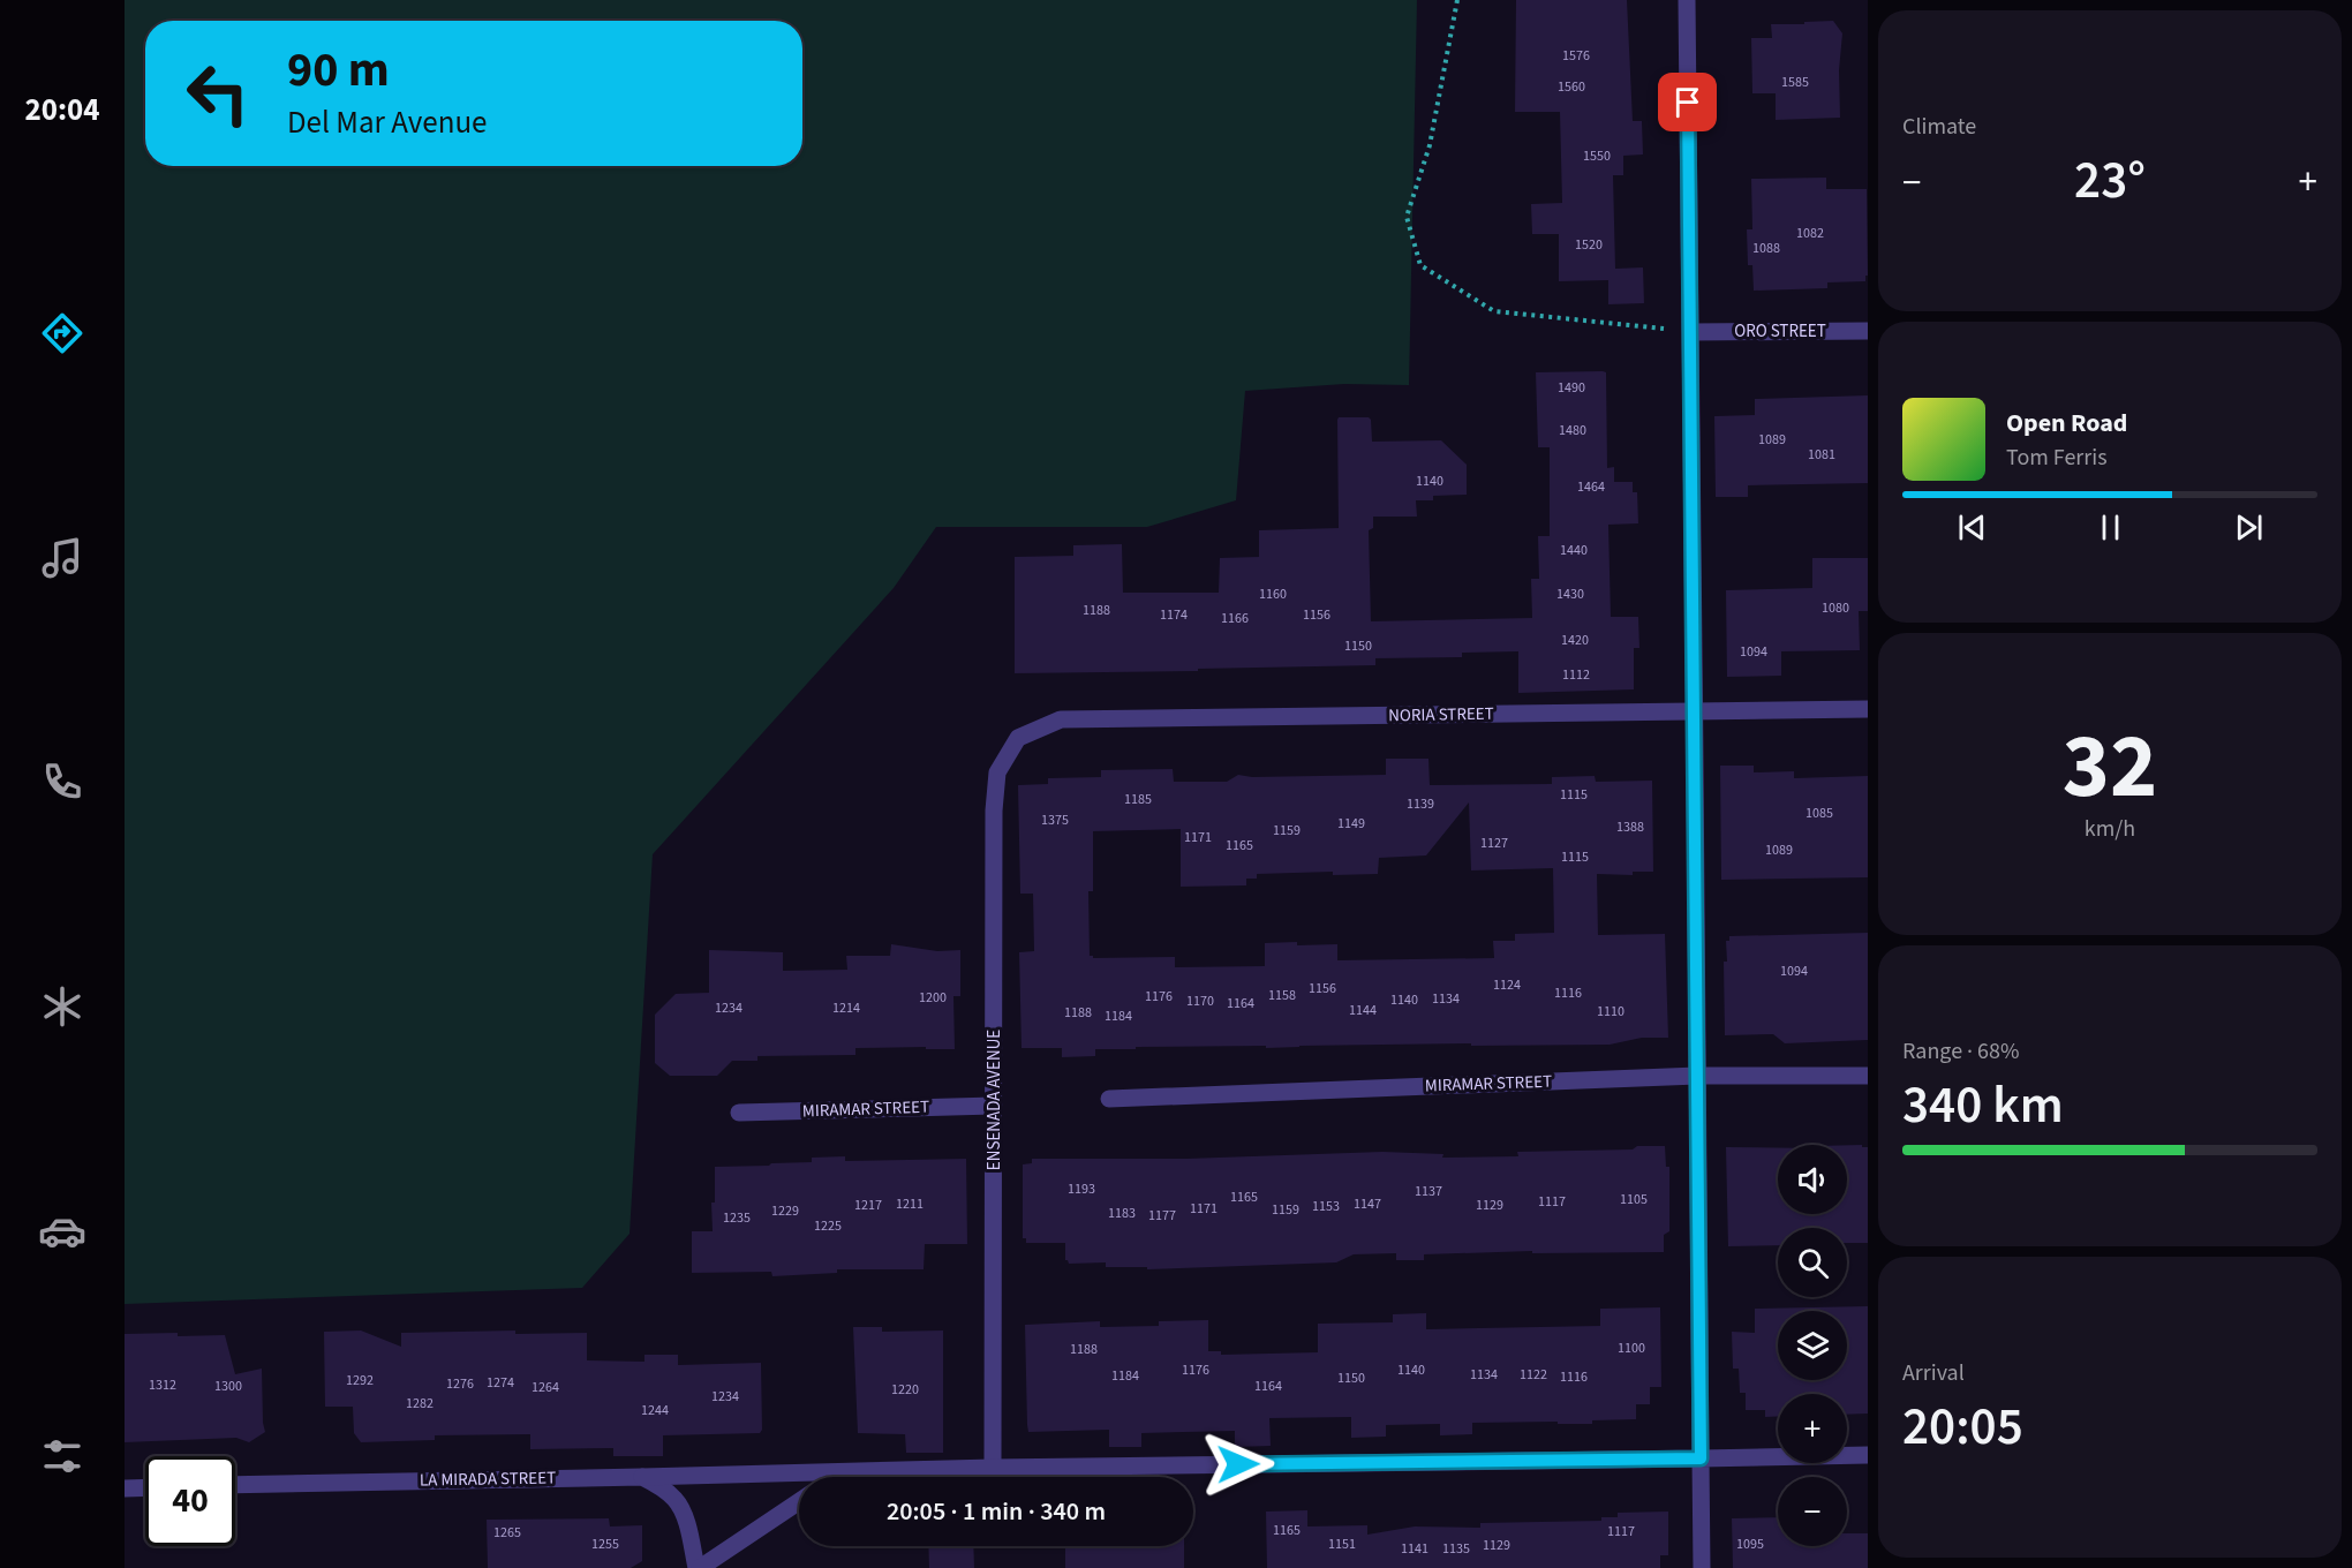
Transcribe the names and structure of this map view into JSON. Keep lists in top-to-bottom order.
{
  "streets": {
    "street": [
      "ORO STREET",
      "NORIA STREET",
      "MIRAMAR STREET",
      "ENSENADA AVENUE",
      "LA MIRADA STREET"
    ]
  },
  "crossings": [
    ["NORIA STREET", "ENSENADA AVENUE"],
    ["MIRAMAR STREET", "ENSENADA AVENUE"]
  ],
  "house_numbers": [
    "1576",
    "1585",
    "1560",
    "1550",
    "1082",
    "1520",
    "1088",
    "1490",
    "1480",
    "1089",
    "1081",
    "1140",
    "1464",
    "1440",
    "1160",
    "1430",
    "1080",
    "1188",
    "1174",
    "1156",
    "1166",
    "1420",
    "1150",
    "1094",
    "1112",
    "1115",
    "1185",
    "1139",
    "1085",
    "1375",
    "1149",
    "1388",
    "1159",
    "1171",
    "1127",
    "1165",
    "1089",
    "1115",
    "1094",
    "1124",
    "1156",
    "1116",
    "1158",
    "1176",
    "1200",
    "1134",
    "1140",
    "1170",
    "1164",
    "1234",
    "1214",
    "1144",
    "1110",
    "1188",
    "1184",
    "1193",
    "1137",
    "1165",
    "1105",
    "1117",
    "1211",
    "1147",
    "1217",
    "1129",
    "1153",
    "1171",
    "1159",
    "1229",
    "1183",
    "1177",
    "1235",
    "1225",
    "1100",
    "1188",
    "1176",
    "1140",
    "1134",
    "1122",
    "1184",
    "1116",
    "1150",
    "1292",
    "1274",
    "1276",
    "1312",
    "1300",
    "1164",
    "1264",
    "1220",
    "1234",
    "1282",
    "1244",
    "1165",
    "1117",
    "1265",
    "1255",
    "1151",
    "1095",
    "1129",
    "1141",
    "1135"
  ],
  "page": {
    "tabs": "20:04",
    "tile": [
      "Climate",
      ["32", "km/h"],
      ["Range · 68%", "340 km"],
      ["Arrival", "20:05"]
    ],
    "turn": ["90 m", "Del Mar Avenue"],
    "heat": ["−", "23°", "+"],
    "song": ["Open Road", "Tom Ferris"],
    "map_buttons": ["+", "−"],
    "limit": "40",
    "trip": "20:05 · 1 min · 340 m"
  }
}
